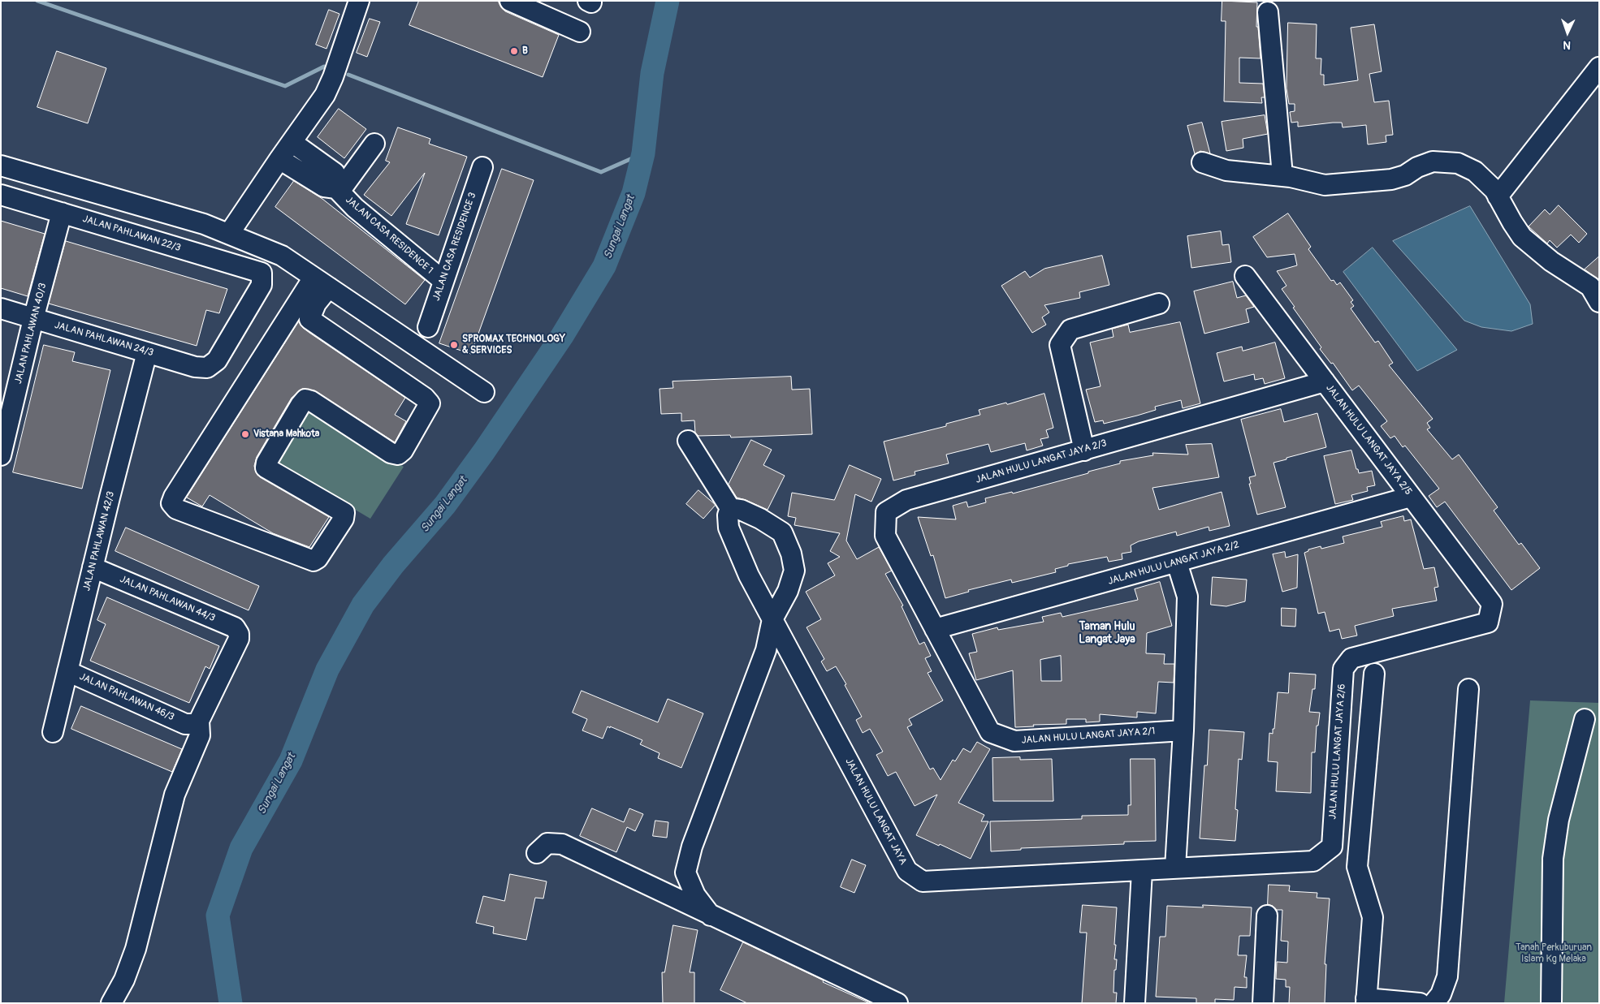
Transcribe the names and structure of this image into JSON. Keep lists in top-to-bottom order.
{
  "streets": {
    "street": [
      "JALAN PAHLAWAN 22/3",
      "JALAN CASA RESIDENCE 1",
      "JALAN CASA RESIDENCE 3",
      "JALAN PAHLAWAN 40/3",
      "JALAN PAHLAWAN 24/3",
      "JALAN HULU LANGAT JAYA 2/5",
      "JALAN HULU LANGAT JAYA 2/3",
      "JALAN PAHLAWAN 42/3",
      "JALAN HULU LANGAT JAYA 2/2",
      "JALAN PAHLAWAN 44/3",
      "JALAN PAHLAWAN 46/3",
      "JALAN HULU LANGAT JAYA 2/1",
      "JALAN HULU LANGAT JAYA 2/6",
      "JALAN HULU LANGAT JAYA"
    ]
  },
  "crossings": [
    ["JALAN PAHLAWAN 22/3", "JALAN PAHLAWAN 40/3"],
    ["JALAN PAHLAWAN 22/3", "JALAN PAHLAWAN 24/3"],
    ["JALAN CASA RESIDENCE 1", "JALAN CASA RESIDENCE 3"],
    ["JALAN PAHLAWAN 40/3", "JALAN PAHLAWAN 24/3"],
    ["JALAN PAHLAWAN 24/3", "JALAN PAHLAWAN 42/3"],
    ["JALAN HULU LANGAT JAYA 2/5", "JALAN HULU LANGAT JAYA 2/3"],
    ["JALAN HULU LANGAT JAYA 2/5", "JALAN HULU LANGAT JAYA 2/2"],
    ["JALAN HULU LANGAT JAYA 2/5", "JALAN HULU LANGAT JAYA 2/6"],
    ["JALAN HULU LANGAT JAYA 2/3", "JALAN HULU LANGAT JAYA 2/2"],
    ["JALAN HULU LANGAT JAYA 2/3", "JALAN HULU LANGAT JAYA 2/1"],
    ["JALAN PAHLAWAN 42/3", "JALAN PAHLAWAN 44/3"],
    ["JALAN PAHLAWAN 42/3", "JALAN PAHLAWAN 46/3"],
    ["JALAN HULU LANGAT JAYA 2/2", "JALAN HULU LANGAT JAYA 2/1"],
    ["JALAN PAHLAWAN 44/3", "JALAN PAHLAWAN 46/3"],
    ["JALAN HULU LANGAT JAYA 2/6", "JALAN HULU LANGAT JAYA"]
  ],
  "districts": ["Taman Hulu Langat Jaya"],
  "water": ["Sungai Langat"],
  "parks": ["Tanah Perkuburuan Islam Kg Melaka"],
  "places": ["B", "SPROMAX TECHNOLOGY & SERVICES", "Vistana Mahkota"],
  "north": "bottom"
}
